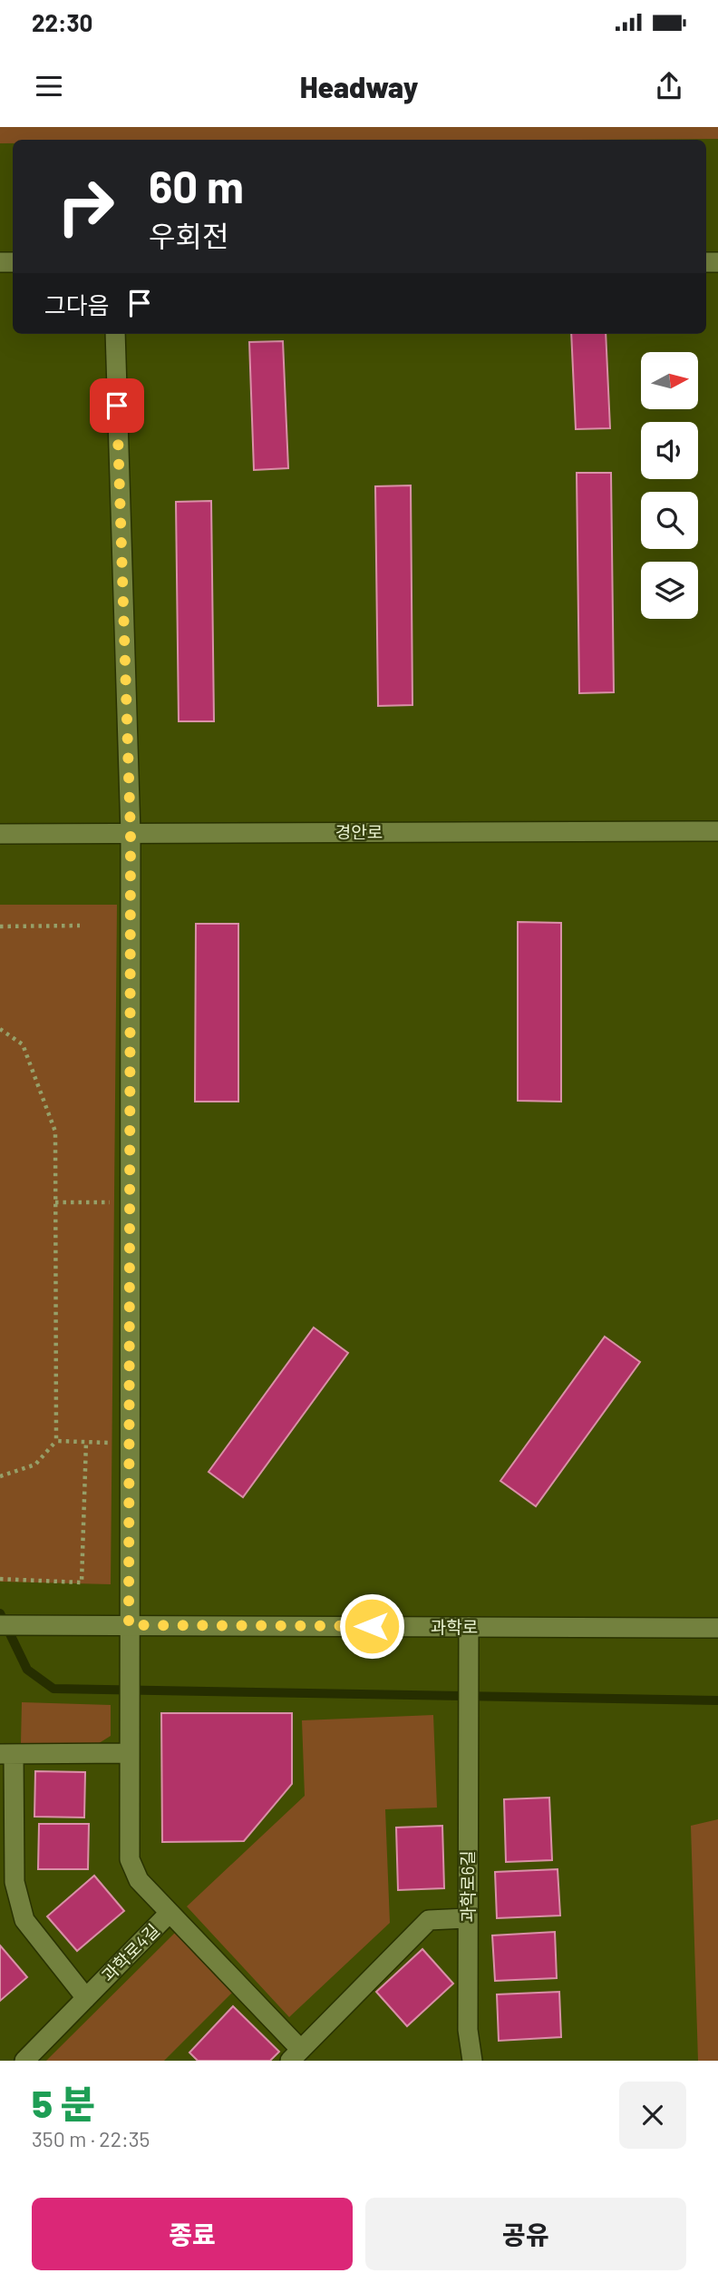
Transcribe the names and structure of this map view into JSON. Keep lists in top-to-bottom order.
{
  "streets": {
    "street": [
      "경안로",
      "과학로",
      "과학로6길",
      "과학로4길"
    ]
  },
  "crossings": [
    ["과학로", "과학로6길"],
    ["과학로", "과학로4길"]
  ],
  "north": "right",
  "page": {
    "status": "22:30",
    "header": "Headway",
    "turn": ["60 m", "우회전"],
    "then": "그다음",
    "heading": ["5 분", "350 m · 22:35"],
    "buttons": ["종료", "공유"]
  }
}
